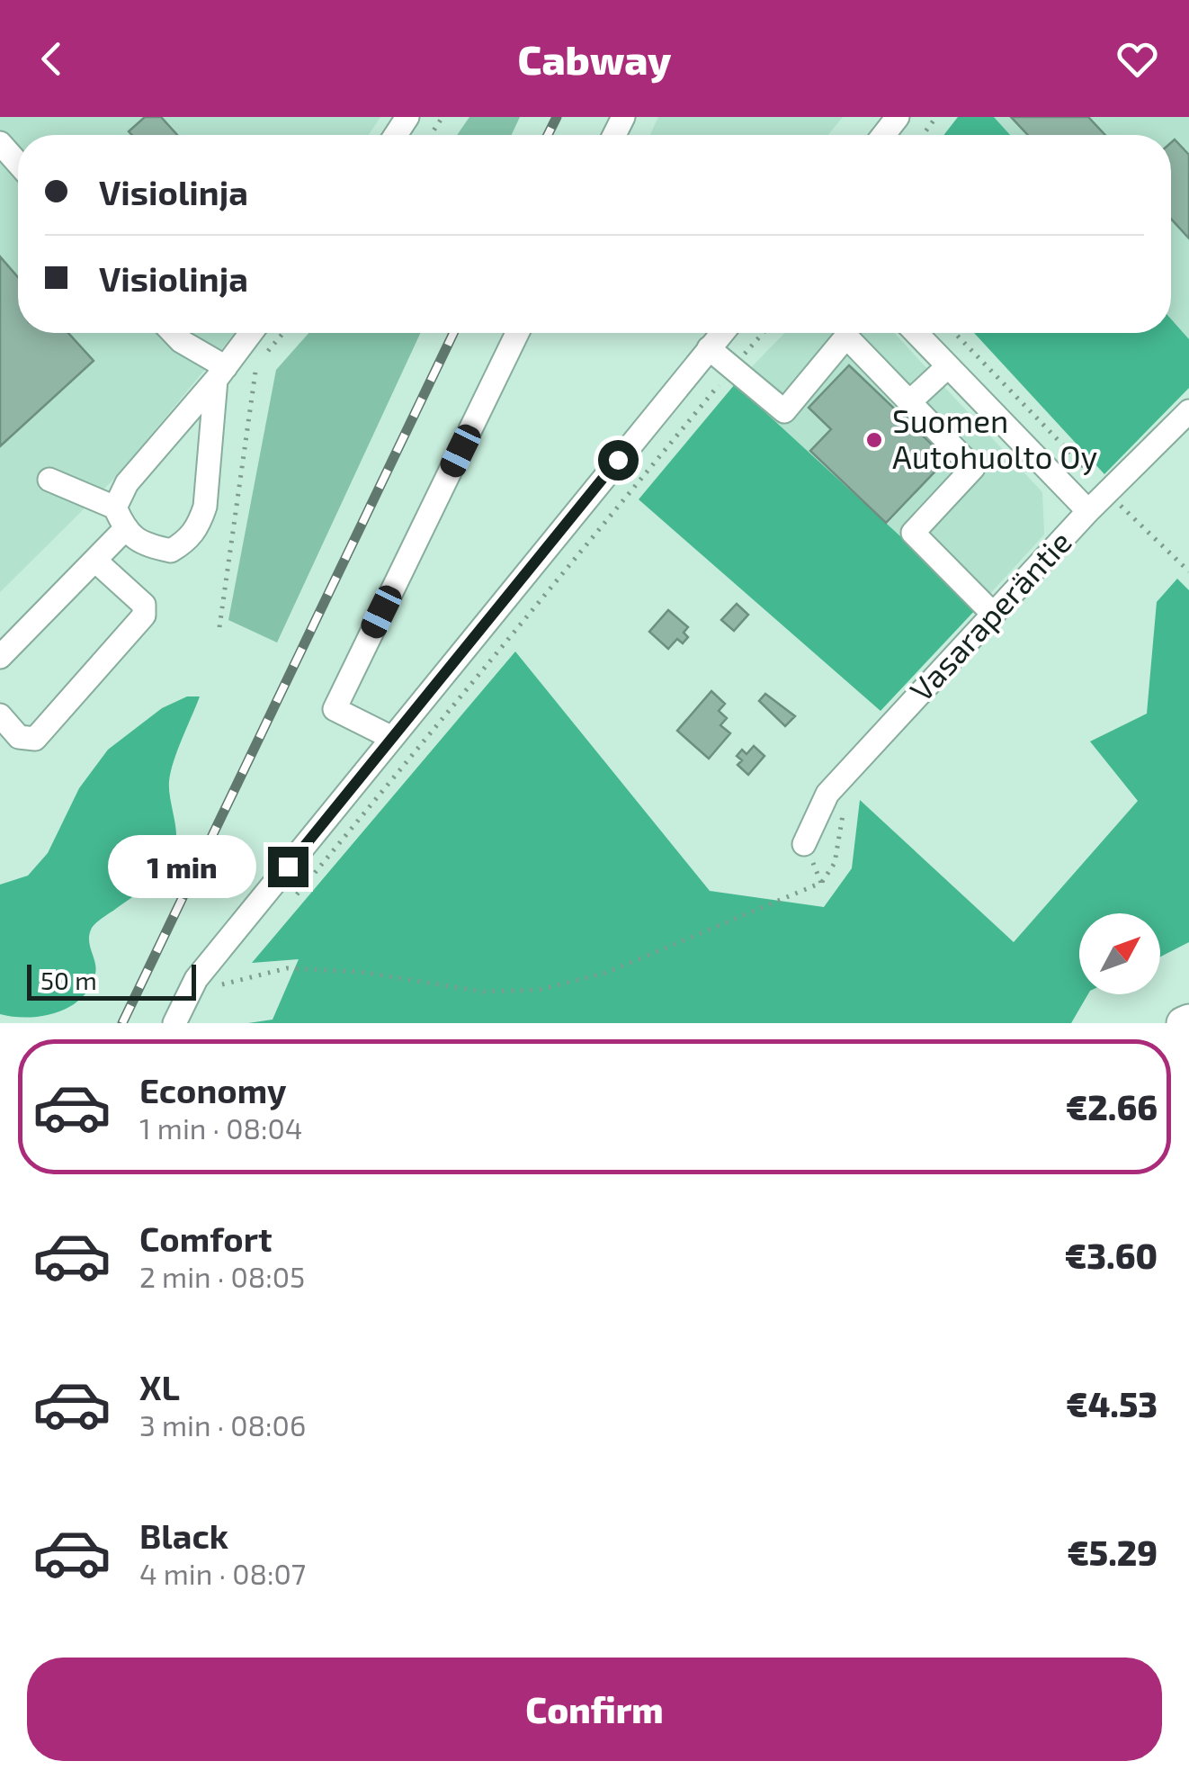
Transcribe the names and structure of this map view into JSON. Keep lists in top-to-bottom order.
{
  "streets": {
    "street": ["Vasaraperäntie"]
  },
  "places": ["Suomen Autohuolto Oy"],
  "scale_bar": "50 m",
  "north": "top right",
  "page": {
    "header": "Cabway",
    "banner": ["Visiolinja", "Visiolinja"],
    "bubble": "1 min",
    "scale": "50 m",
    "list": [
      {
        "name": "Economy",
        "note": "1 min · 08:04",
        "value": "€2.66"
      },
      {
        "name": "Comfort",
        "note": "2 min · 08:05",
        "value": "€3.60"
      },
      {
        "name": "XL",
        "note": "3 min · 08:06",
        "value": "€4.53"
      },
      {
        "name": "Black",
        "note": "4 min · 08:07",
        "value": "€5.29"
      }
    ],
    "buttons": "Confirm"
  }
}
